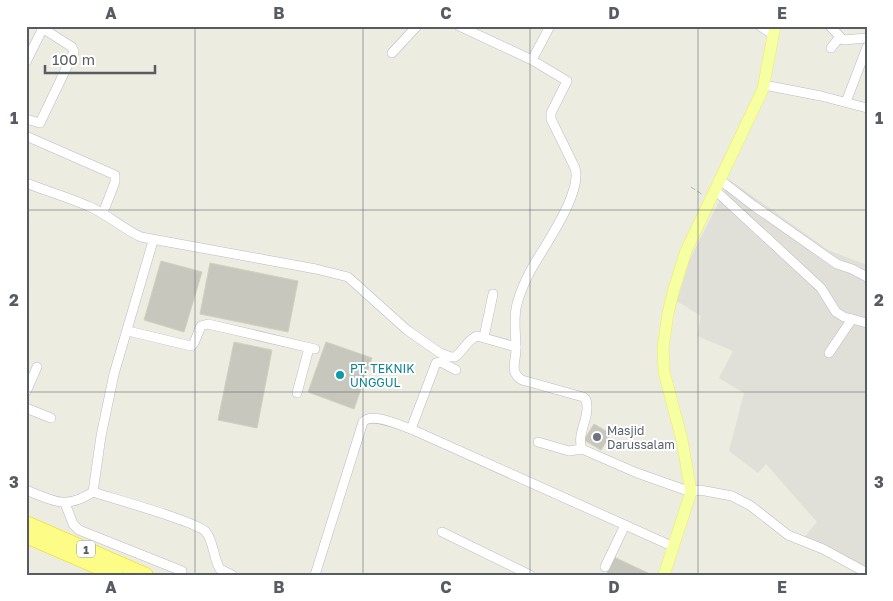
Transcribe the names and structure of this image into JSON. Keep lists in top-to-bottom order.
{
  "streets": {
    "highway": ["1"]
  },
  "places": ["PT. TEKNIK UNGGUL", "Masjid Darussalam"],
  "scale_bar": "100 m",
  "grid": {
    "columns": [
      "A",
      "B",
      "C",
      "D",
      "E"
    ],
    "rows": ["1", "2", "3"]
  }
}
